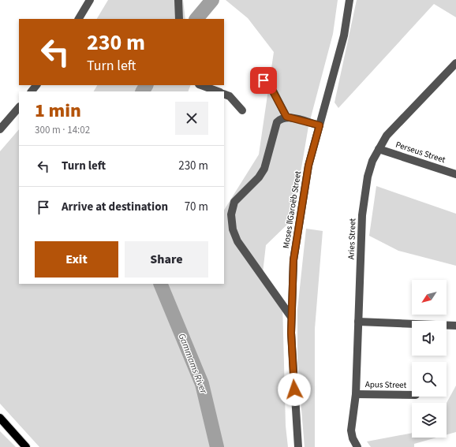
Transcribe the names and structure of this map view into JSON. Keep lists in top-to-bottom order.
{
  "streets": {
    "street": [
      "Perseus Street",
      "Moses ǁGaroëb Street",
      "Aries Street",
      "Apus Street"
    ]
  },
  "crossings": [
    ["Perseus Street", "Aries Street"],
    ["Aries Street", "Apus Street"]
  ],
  "water": ["Gammams River"],
  "north": "bottom left",
  "page": {
    "turn": ["230 m", "Turn left"],
    "heading": ["1 min", "300 m · 14:02"],
    "list": [
      {
        "name": "Turn left",
        "value": "230 m"
      },
      {
        "name": "Arrive at destination",
        "value": "70 m"
      }
    ],
    "buttons": ["Exit", "Share"]
  }
}
